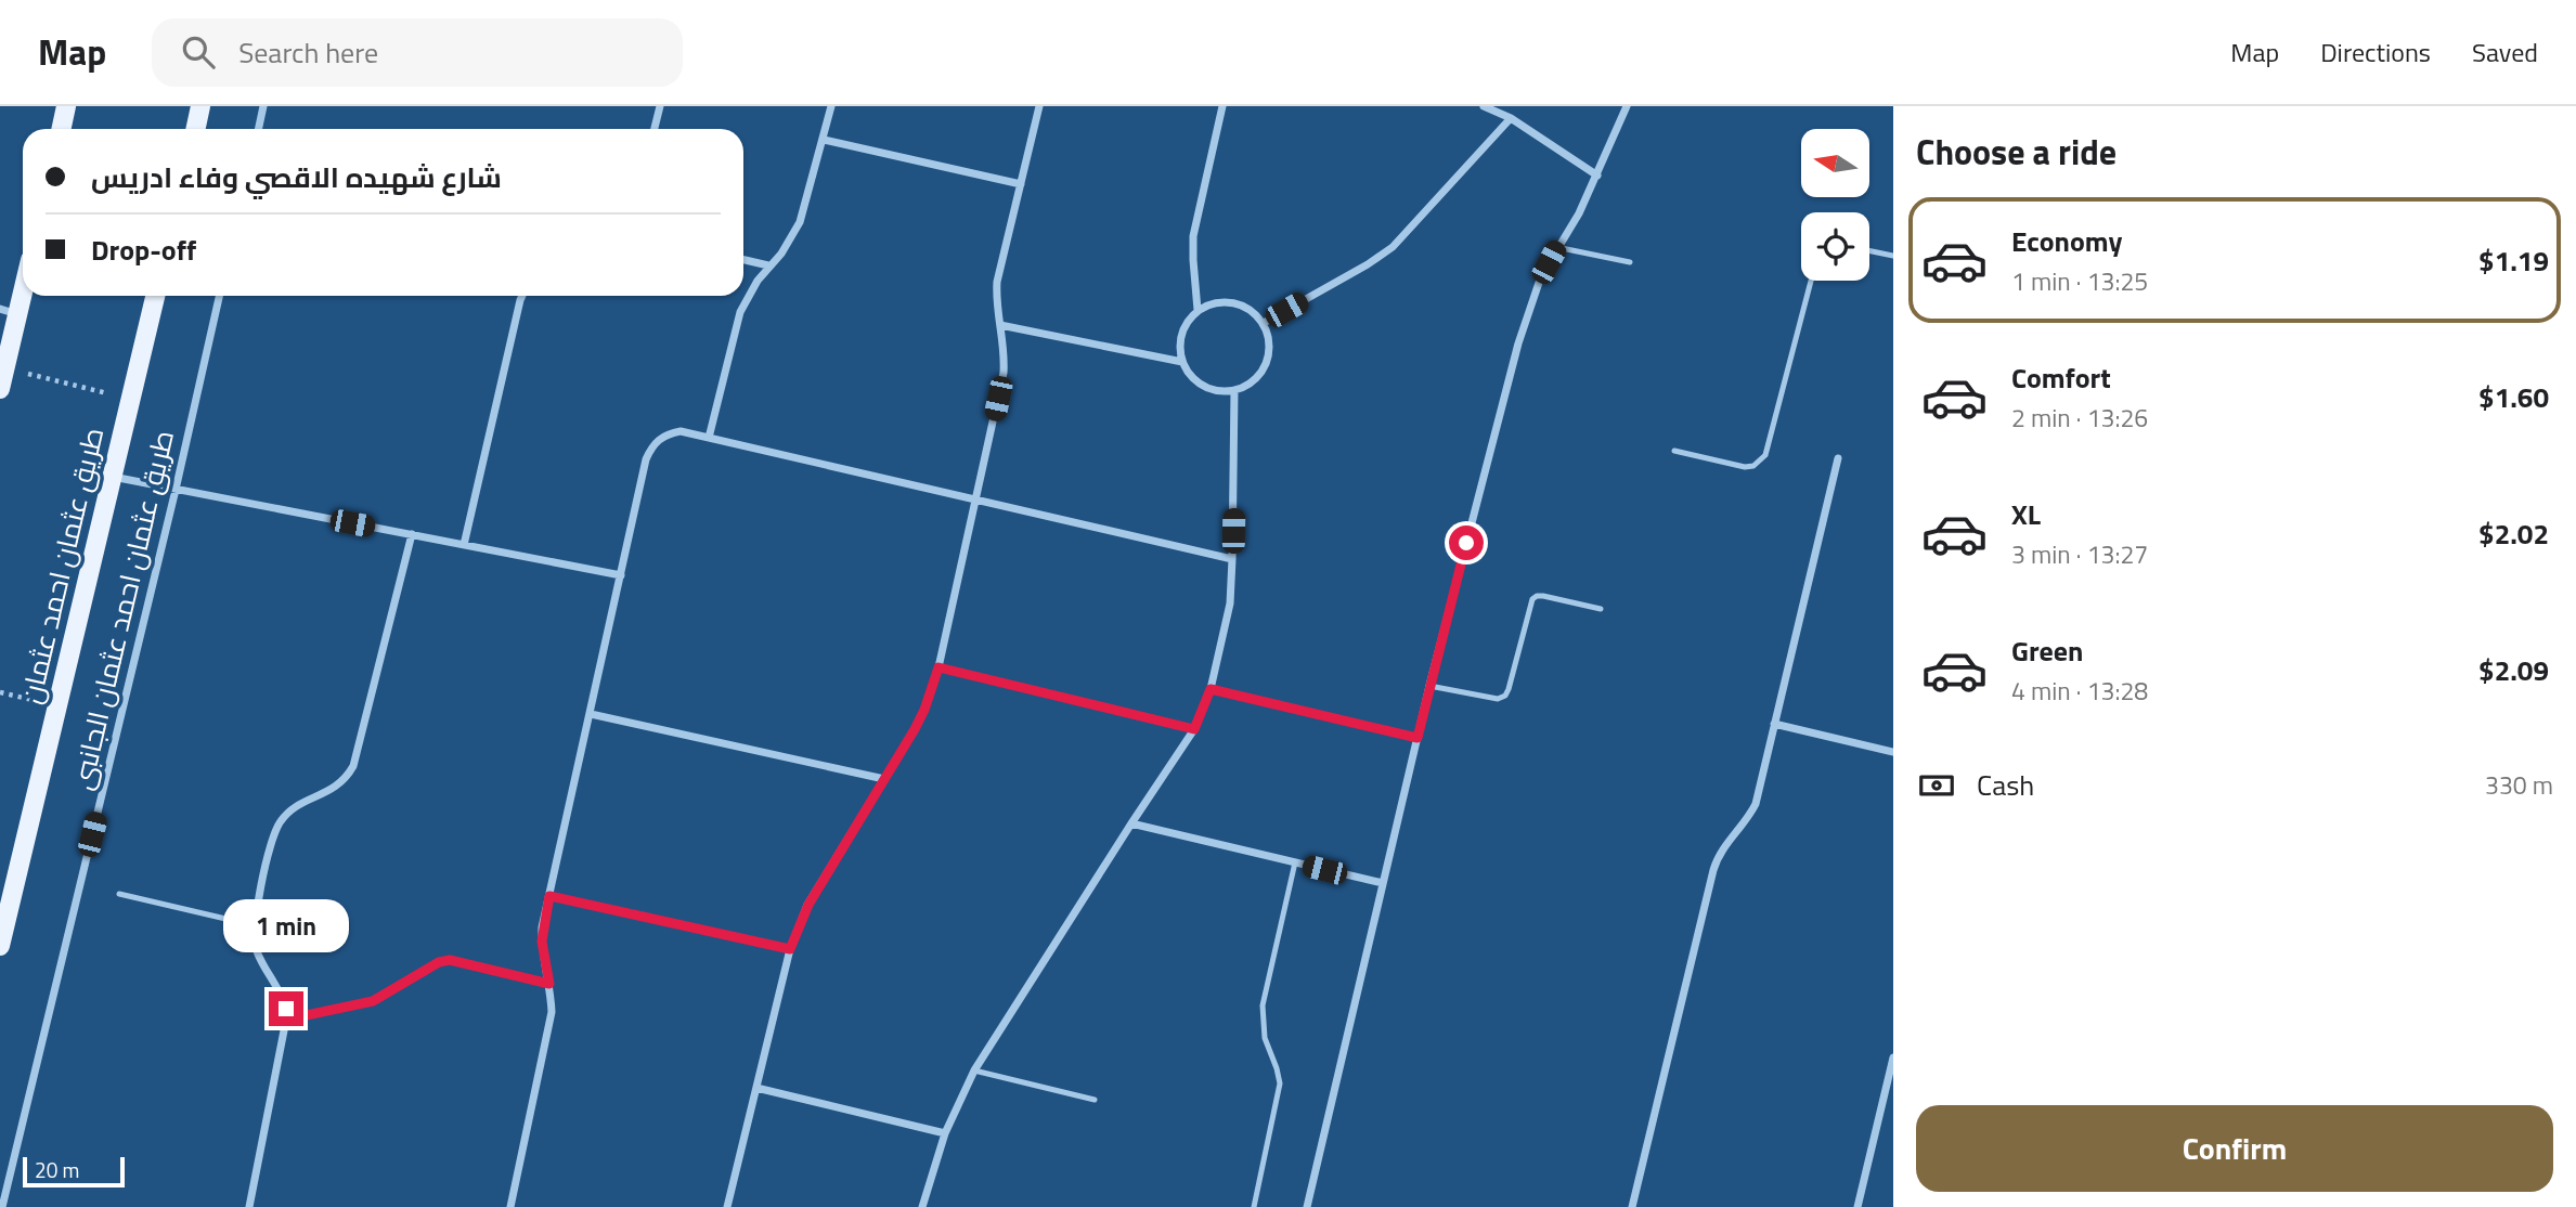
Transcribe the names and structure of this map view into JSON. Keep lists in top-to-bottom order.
{
  "streets": {
    "main road": ["طريق عثمان احمد عثمان"],
    "street": ["طريق عثمان احمد عثمان الجانبى"]
  },
  "scale_bar": "20 m",
  "north": "left",
  "page": {
    "header": "Map",
    "search": "Search here",
    "nav": ["Map", "Directions", "Saved"],
    "heading": "Choose a ride",
    "banner": ["شارع شهيده الاقصي وفاء ادريس", "Drop-off"],
    "list": [
      {
        "name": "Economy",
        "note": "1 min · 13:25",
        "value": "$1.19"
      },
      {
        "name": "Comfort",
        "note": "2 min · 13:26",
        "value": "$1.60"
      },
      {
        "name": "XL",
        "note": "3 min · 13:27",
        "value": "$2.02"
      },
      {
        "name": "Green",
        "note": "4 min · 13:28",
        "value": "$2.09"
      }
    ],
    "pay": ["Cash", "330 m"],
    "bubble": "1 min",
    "buttons": "Confirm",
    "scale": "20 m"
  }
}
